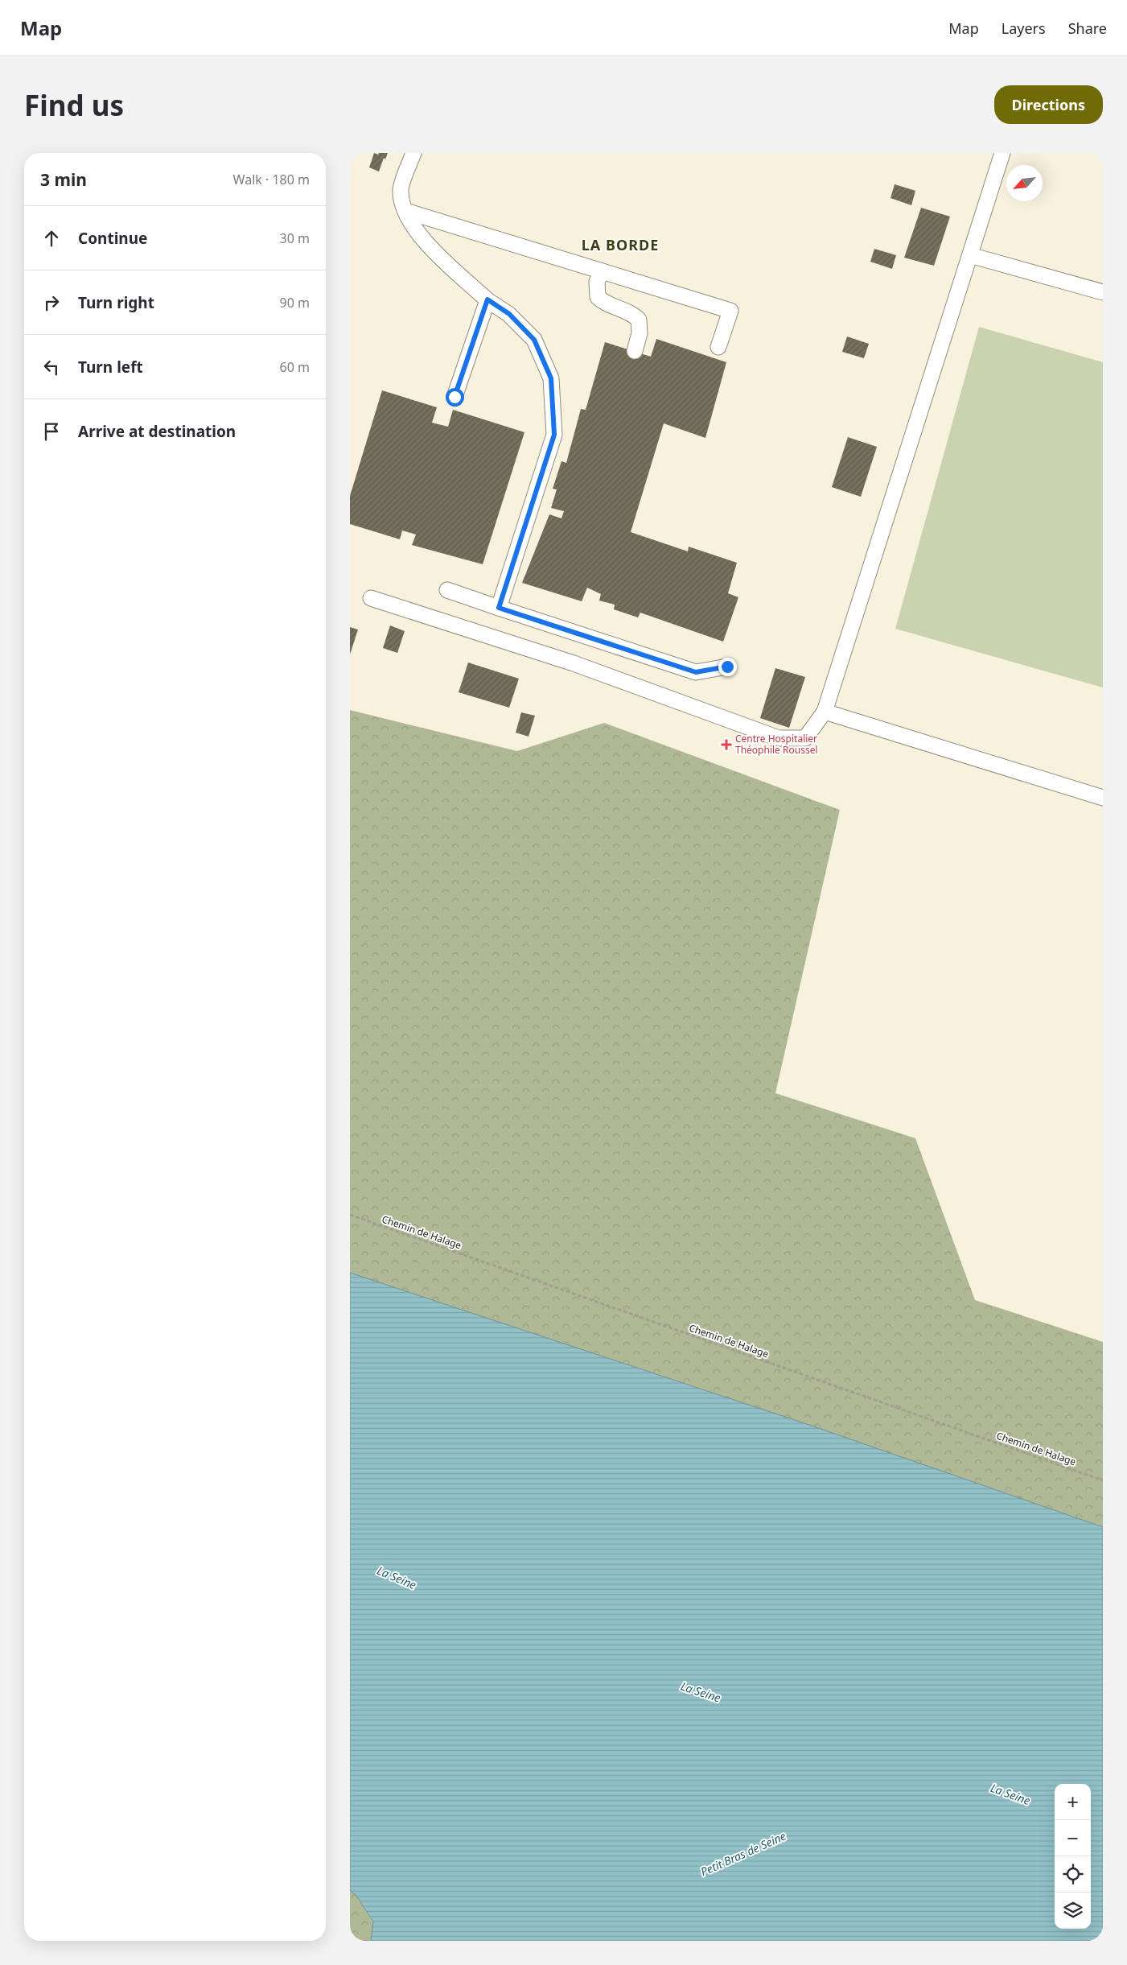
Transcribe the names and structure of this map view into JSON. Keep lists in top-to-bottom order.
{
  "streets": {
    "path": ["Chemin de Halage"]
  },
  "districts": ["LA BORDE"],
  "water": ["La Seine", "Petit Bras de Seine"],
  "places": {
    "health": ["Centre Hospitalier Théophile Roussel"]
  },
  "north": "bottom left",
  "page": {
    "header": "Map",
    "nav": ["Map", "Layers", "Share"],
    "buttons": "Directions",
    "title": "Find us",
    "heading": ["3 min", "Walk · 180 m"],
    "list": [
      ["Continue", "30 m"],
      ["Turn right", "90 m"],
      ["Turn left", "60 m"],
      "Arrive at destination"
    ],
    "map_buttons": ["+", "−"]
  }
}
